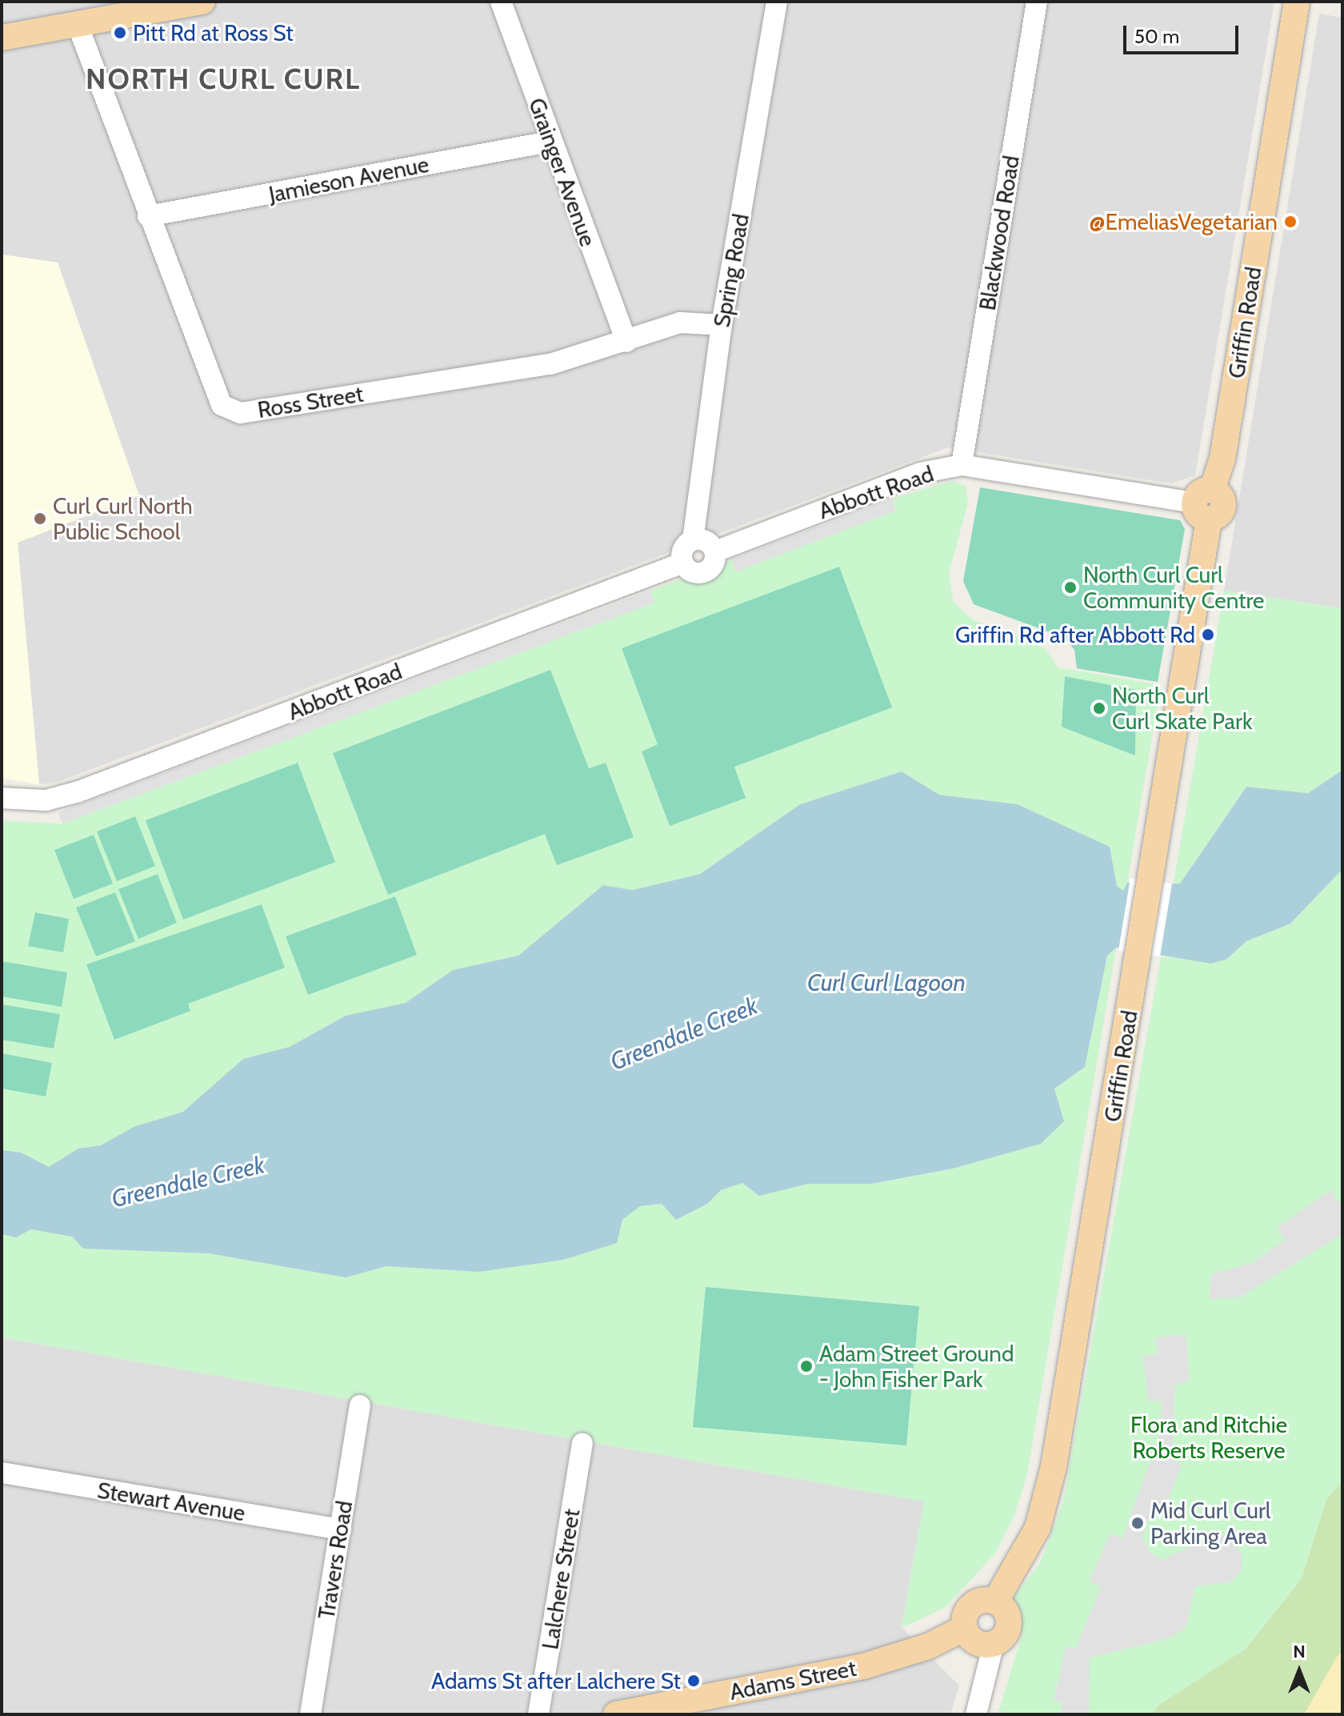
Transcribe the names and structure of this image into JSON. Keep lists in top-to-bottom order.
{
  "streets": {
    "main road": ["Griffin Road", "Adams Street"],
    "street": [
      "Grainger Avenue",
      "Jamieson Avenue",
      "Blackwood Road",
      "Spring Road",
      "Ross Street",
      "Abbott Road",
      "Stewart Avenue",
      "Travers Road",
      "Lalchere Street"
    ]
  },
  "crossings": [
    ["Grainger Avenue", "Jamieson Avenue"],
    ["Grainger Avenue", "Ross Street"],
    ["Jamieson Avenue", "Ross Street"],
    ["Blackwood Road", "Abbott Road"],
    ["Spring Road", "Ross Street"],
    ["Spring Road", "Abbott Road"],
    ["Griffin Road", "Abbott Road"],
    ["Griffin Road", "Adams Street"],
    ["Stewart Avenue", "Travers Road"]
  ],
  "districts": ["NORTH CURL CURL"],
  "water": ["Curl Curl Lagoon", "Greendale Creek"],
  "parks": ["Flora and Ritchie Roberts Reserve"],
  "places": [
    "Pitt Rd at Ross St",
    "@EmeliasVegetarian",
    "Curl Curl North Public School",
    "North Curl Curl Community Centre",
    "Griffin Rd after Abbott Rd",
    "North Curl Curl Skate Park",
    "Adam Street Ground - John Fisher Park",
    "Mid Curl Curl Parking Area",
    "Adams St after Lalchere St"
  ],
  "scale_bar": "50 m",
  "north": "top"
}
